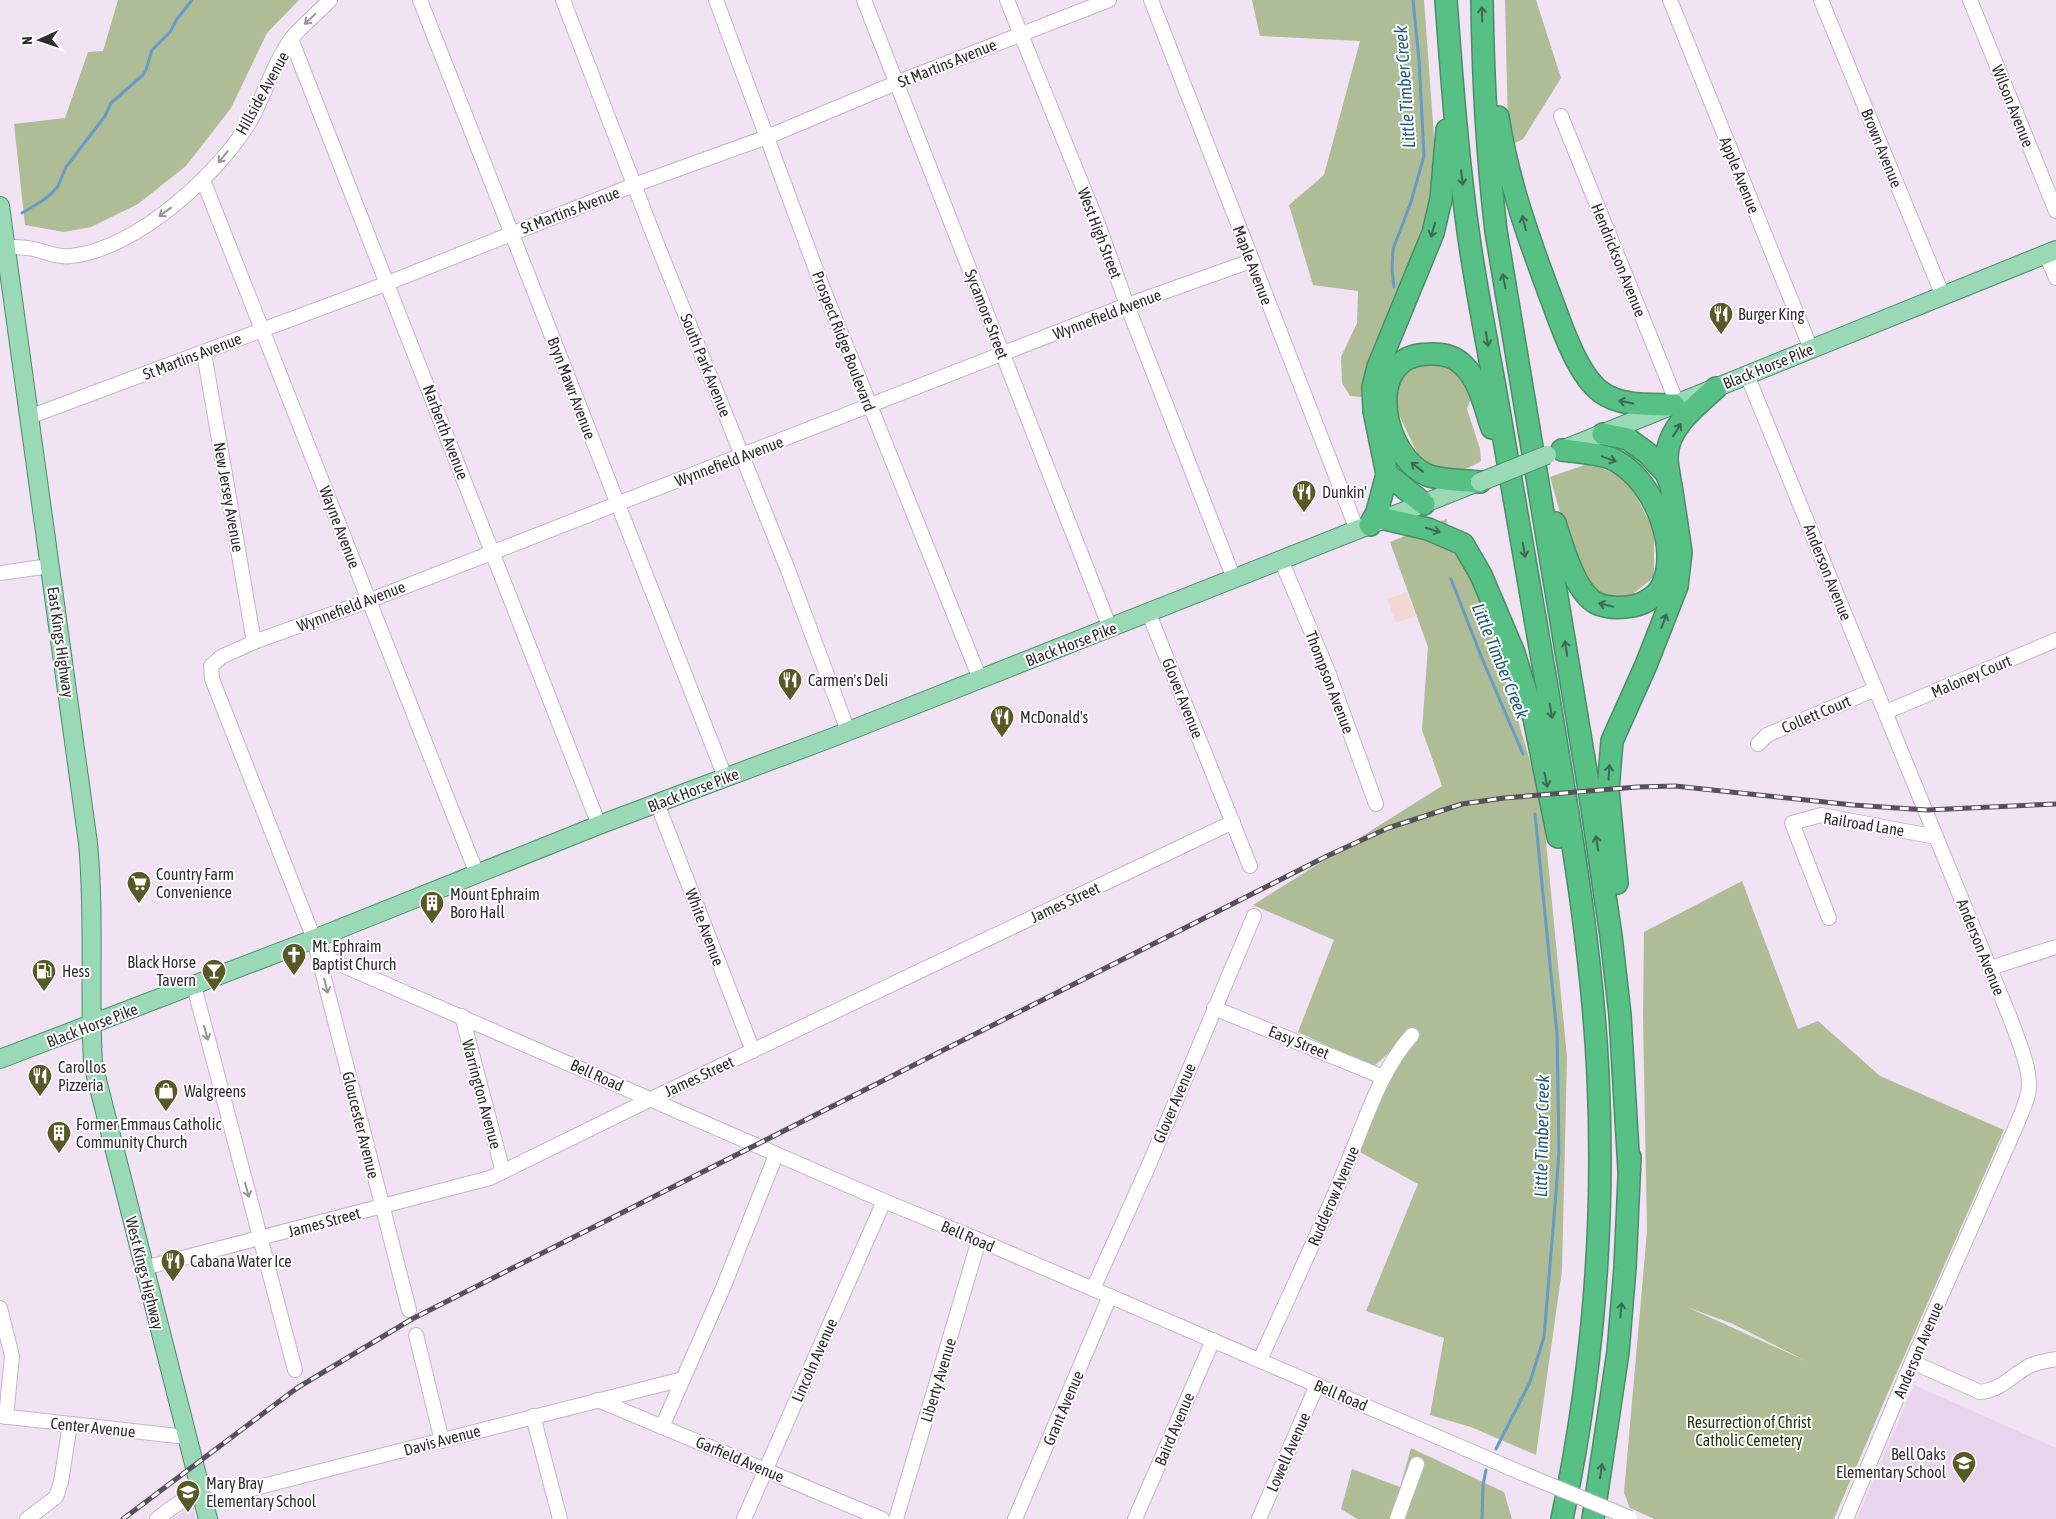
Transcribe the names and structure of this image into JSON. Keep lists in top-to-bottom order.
{
  "streets": {
    "main road": ["Black Horse Pike", "East Kings Highway", "West Kings Highway"],
    "street": [
      "St Martins Avenue",
      "Hillside Avenue",
      "Wilson Avenue",
      "Brown Avenue",
      "Apple Avenue",
      "West High Street",
      "Hendrickson Avenue",
      "Maple Avenue",
      "Sycamore Street",
      "Wynnefield Avenue",
      "Prospect Ridge Boulevard",
      "South Park Avenue",
      "Bryn Mawr Avenue",
      "Narberth Avenue",
      "New Jersey Avenue",
      "Wayne Avenue",
      "Anderson Avenue",
      "Maloney Court",
      "Thompson Avenue",
      "Glover Avenue",
      "Collett Court",
      "Railroad Lane",
      "James Street",
      "White Avenue",
      "Easy Street",
      "Bell Road",
      "Warrington Avenue",
      "Gloucester Avenue",
      "Rudderow Avenue",
      "Lincoln Avenue",
      "Liberty Avenue",
      "Grant Avenue",
      "Center Avenue",
      "Baird Avenue",
      "Davis Avenue",
      "Lowell Avenue",
      "Garfield Avenue"
    ]
  },
  "crossings": [
    ["St Martins Avenue", "West High Street"],
    ["St Martins Avenue", "Sycamore Street"],
    ["St Martins Avenue", "Prospect Ridge Boulevard"],
    ["St Martins Avenue", "South Park Avenue"],
    ["St Martins Avenue", "Bryn Mawr Avenue"],
    ["St Martins Avenue", "Narberth Avenue"],
    ["St Martins Avenue", "New Jersey Avenue"],
    ["St Martins Avenue", "Wayne Avenue"],
    ["St Martins Avenue", "East Kings Highway"],
    ["Hillside Avenue", "Narberth Avenue"],
    ["Hillside Avenue", "Wayne Avenue"],
    ["Hillside Avenue", "East Kings Highway"],
    ["Brown Avenue", "Black Horse Pike"],
    ["Apple Avenue", "Black Horse Pike"],
    ["West High Street", "Wynnefield Avenue"],
    ["West High Street", "Black Horse Pike"],
    ["Hendrickson Avenue", "Black Horse Pike"],
    ["Maple Avenue", "Wynnefield Avenue"],
    ["Maple Avenue", "Black Horse Pike"],
    ["Sycamore Street", "Wynnefield Avenue"],
    ["Sycamore Street", "Black Horse Pike"],
    ["Wynnefield Avenue", "Prospect Ridge Boulevard"],
    ["Wynnefield Avenue", "South Park Avenue"],
    ["Wynnefield Avenue", "Black Horse Pike"],
    ["Wynnefield Avenue", "Bryn Mawr Avenue"],
    ["Wynnefield Avenue", "Narberth Avenue"],
    ["Wynnefield Avenue", "New Jersey Avenue"],
    ["Wynnefield Avenue", "Wayne Avenue"],
    ["Wynnefield Avenue", "Bell Road"],
    ["Wynnefield Avenue", "Gloucester Avenue"],
    ["Prospect Ridge Boulevard", "Black Horse Pike"],
    ["South Park Avenue", "Black Horse Pike"],
    ["Black Horse Pike", "Bryn Mawr Avenue"],
    ["Black Horse Pike", "Narberth Avenue"],
    ["Black Horse Pike", "Wayne Avenue"],
    ["Black Horse Pike", "Anderson Avenue"],
    ["Black Horse Pike", "East Kings Highway"],
    ["Black Horse Pike", "Thompson Avenue"],
    ["Black Horse Pike", "Glover Avenue"],
    ["Black Horse Pike", "White Avenue"],
    ["Black Horse Pike", "Bell Road"],
    ["Black Horse Pike", "Gloucester Avenue"],
    ["Black Horse Pike", "West Kings Highway"],
    ["Anderson Avenue", "Maloney Court"],
    ["Anderson Avenue", "Collett Court"],
    ["Anderson Avenue", "Railroad Lane"],
    ["East Kings Highway", "West Kings Highway"],
    ["Glover Avenue", "James Street"],
    ["Glover Avenue", "Easy Street"],
    ["Glover Avenue", "Bell Road"],
    ["James Street", "White Avenue"],
    ["James Street", "Bell Road"],
    ["James Street", "Warrington Avenue"],
    ["James Street", "Gloucester Avenue"],
    ["James Street", "West Kings Highway"],
    ["Easy Street", "Rudderow Avenue"],
    ["Bell Road", "Warrington Avenue"],
    ["Bell Road", "Gloucester Avenue"],
    ["Bell Road", "Rudderow Avenue"],
    ["Bell Road", "Lincoln Avenue"],
    ["Bell Road", "Liberty Avenue"],
    ["Bell Road", "Grant Avenue"],
    ["Bell Road", "Baird Avenue"],
    ["Bell Road", "Lowell Avenue"],
    ["West Kings Highway", "Center Avenue"],
    ["West Kings Highway", "Davis Avenue"],
    ["Lincoln Avenue", "Garfield Avenue"],
    ["Davis Avenue", "Garfield Avenue"]
  ],
  "one_way": ["Hillside Avenue", "Gloucester Avenue"],
  "water": ["Little Timber Creek"],
  "parks": ["Resurrection of Christ Catholic Cemetery"],
  "places": {
    "restaurant": [
      "Burger King",
      "Dunkin'",
      "Carmen's Deli",
      "McDonald's",
      "Carollos Pizzeria",
      "Cabana Water Ice"
    ],
    "supermarket": ["Country Farm Convenience"],
    "building": ["Mount Ephraim Boro Hall", "Former Emmaus Catholic Community Church"],
    "church": ["Mt. Ephraim Baptist Church"],
    "fuel station": ["Hess"],
    "bar": ["Black Horse Tavern"],
    "shop": ["Walgreens"],
    "school or university": ["Bell Oaks Elementary School", "Mary Bray Elementary School"]
  },
  "north": "left"
}
